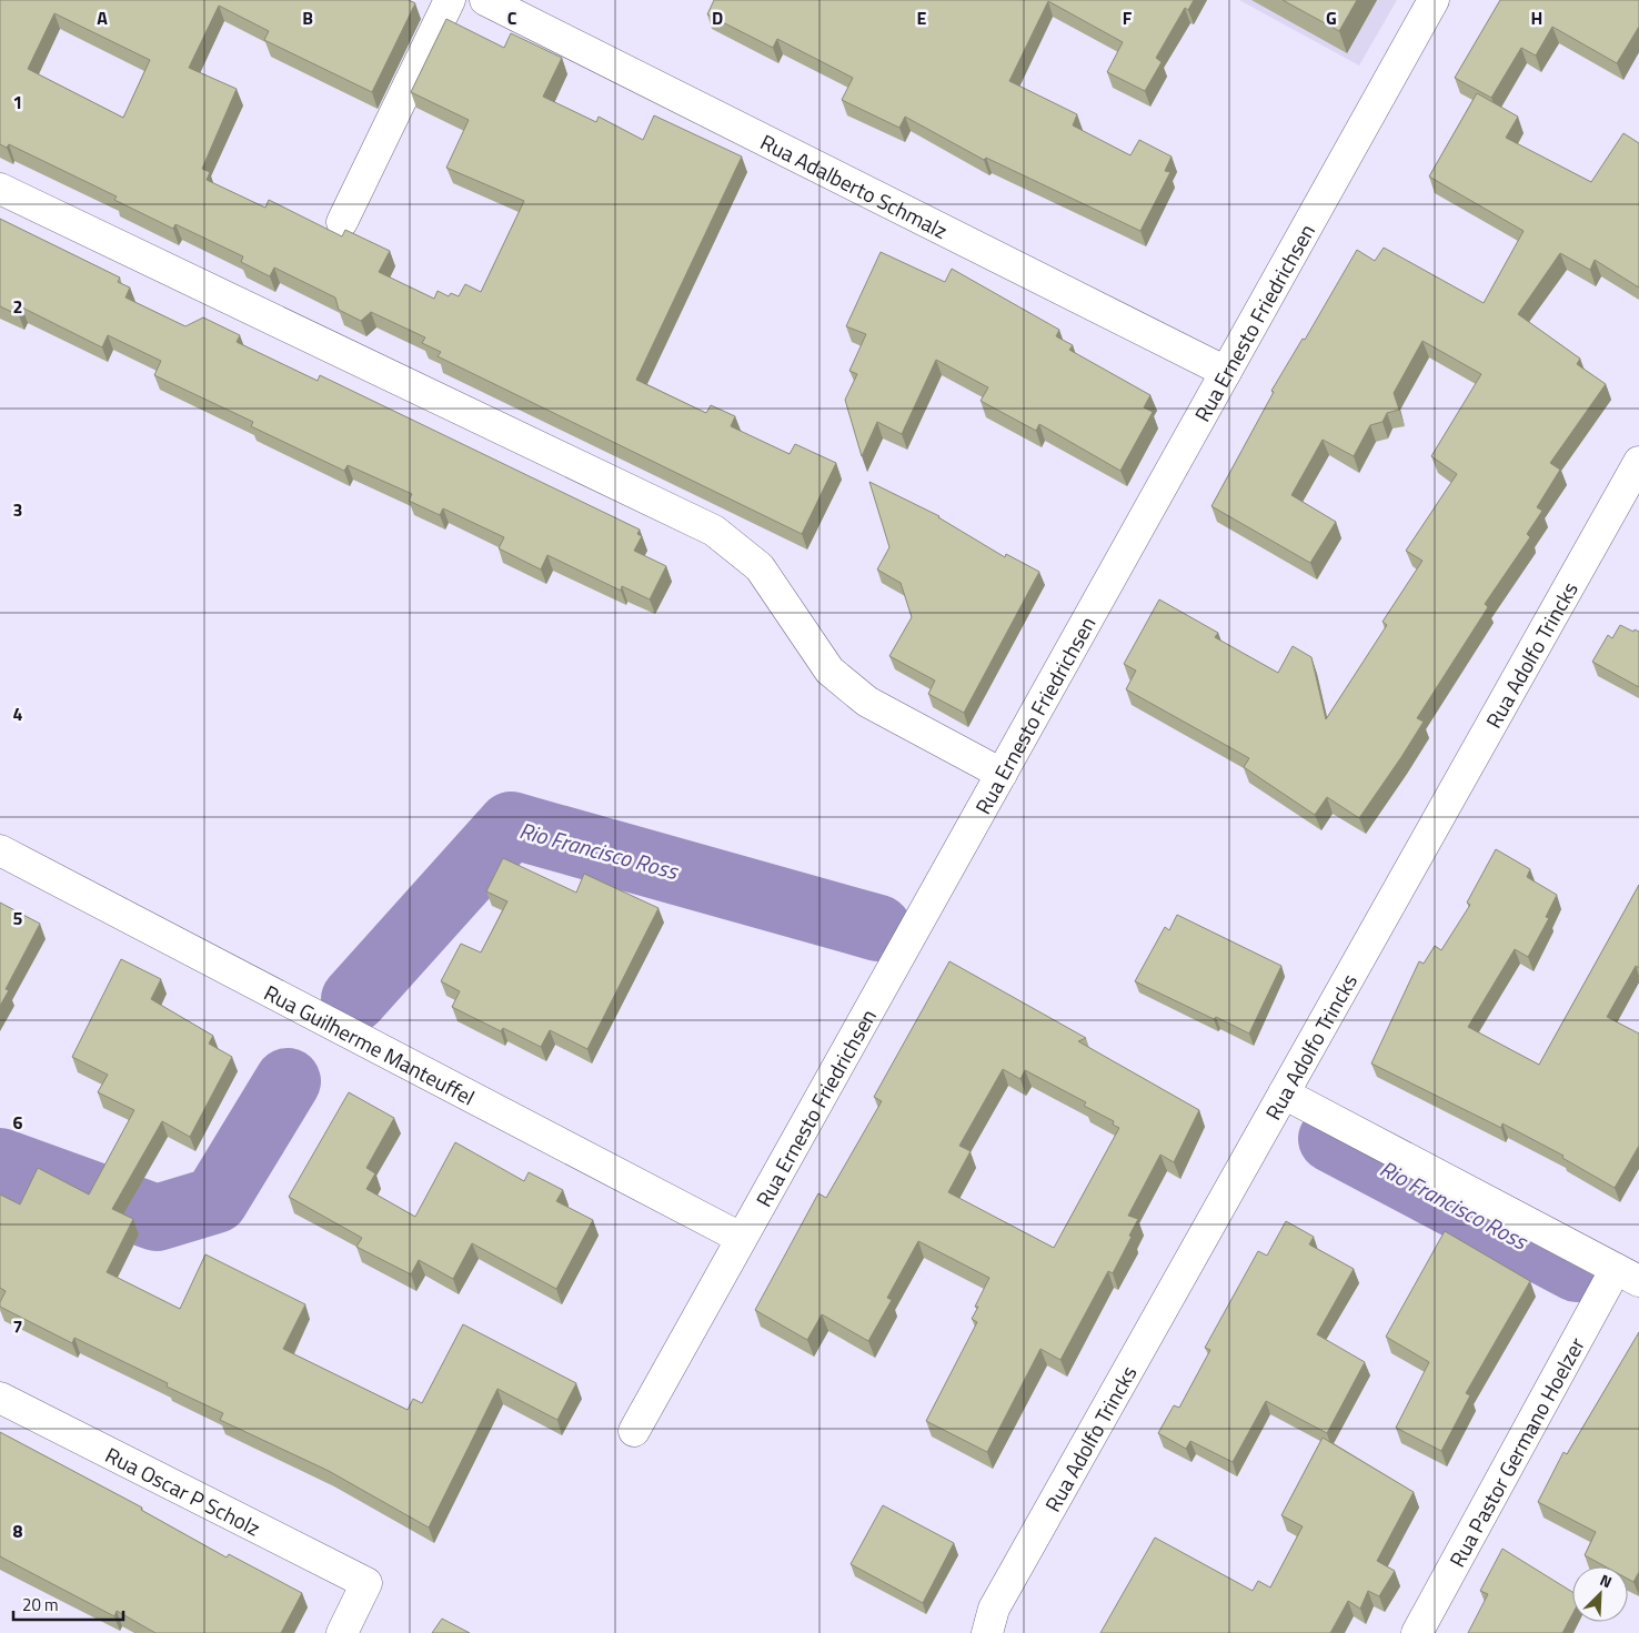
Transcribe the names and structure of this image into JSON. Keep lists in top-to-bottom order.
{
  "streets": {
    "street": [
      "Rua Adalberto Schmalz",
      "Rua Ernesto Friedrichsen",
      "Rua Adolfo Trincks",
      "Rua Guilherme Manteuffel",
      "Rua Pastor Germano Hoelzer",
      "Rua Oscar P Scholz"
    ]
  },
  "crossings": [
    ["Rua Adalberto Schmalz", "Rua Ernesto Friedrichsen"],
    ["Rua Ernesto Friedrichsen", "Rua Guilherme Manteuffel"]
  ],
  "water": ["Rio Francisco Ross"],
  "scale_bar": "20 m",
  "north": "top right",
  "grid": {
    "columns": [
      "A",
      "B",
      "C",
      "D",
      "E",
      "F",
      "G",
      "H"
    ],
    "rows": [
      "1",
      "2",
      "3",
      "4",
      "5",
      "6",
      "7",
      "8"
    ]
  }
}
